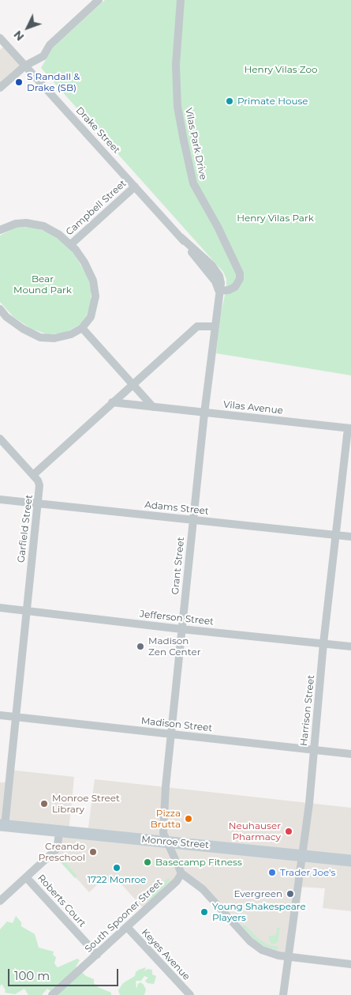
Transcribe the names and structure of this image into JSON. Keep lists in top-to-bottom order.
{
  "streets": {
    "main road": ["Monroe Street"],
    "street": [
      "Drake Street",
      "Vilas Park Drive",
      "Campbell Street",
      "Vilas Avenue",
      "Adams Street",
      "Garfield Street",
      "Grant Street",
      "Jefferson Street",
      "Harrison Street",
      "Madison Street",
      "Roberts Court",
      "South Spooner Street",
      "Keyes Avenue"
    ]
  },
  "crossings": [
    ["Drake Street", "Vilas Park Drive"],
    ["Drake Street", "Campbell Street"],
    ["Drake Street", "Grant Street"],
    ["Vilas Park Drive", "Grant Street"],
    ["Vilas Avenue", "Grant Street"],
    ["Vilas Avenue", "Harrison Street"],
    ["Adams Street", "Garfield Street"],
    ["Adams Street", "Grant Street"],
    ["Adams Street", "Harrison Street"],
    ["Garfield Street", "Jefferson Street"],
    ["Garfield Street", "Madison Street"],
    ["Garfield Street", "Monroe Street"],
    ["Grant Street", "Jefferson Street"],
    ["Grant Street", "Madison Street"],
    ["Grant Street", "Monroe Street"],
    ["Jefferson Street", "Harrison Street"],
    ["Harrison Street", "Madison Street"],
    ["Harrison Street", "Monroe Street"],
    ["Roberts Court", "South Spooner Street"],
    ["South Spooner Street", "Keyes Avenue"]
  ],
  "parks": ["Henry Vilas Zoo", "Henry Vilas Park", "Bear Mound Park"],
  "places": [
    "S Randall & Drake (SB)",
    "Primate House",
    "Madison Zen Center",
    "Monroe Street Library",
    "Pizza Brutta",
    "Neuhauser Pharmacy",
    "Creando Preschool",
    "Basecamp Fitness",
    "1722 Monroe",
    "Trader Joe's",
    "Evergreen",
    "Young Shakespeare Players"
  ],
  "scale_bar": "100 m",
  "north": "bottom left"
}
